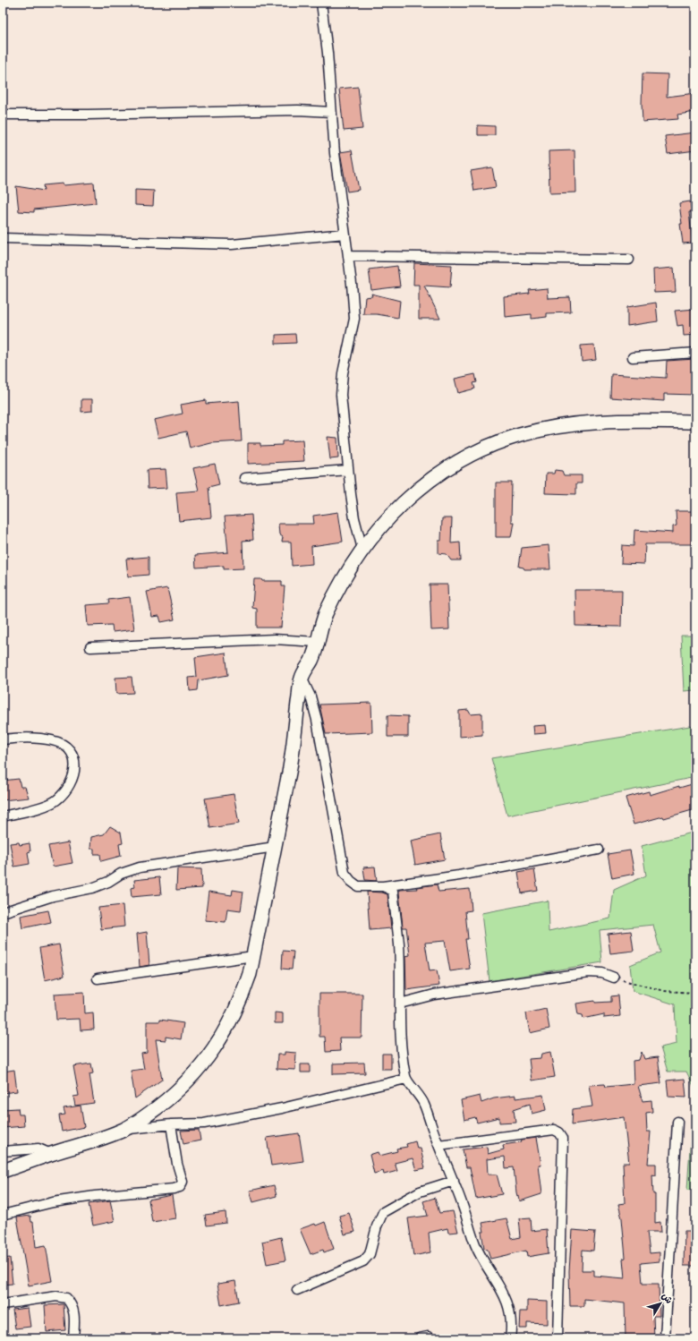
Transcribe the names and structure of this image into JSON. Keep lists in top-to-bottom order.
{
  "north": "top right"
}
